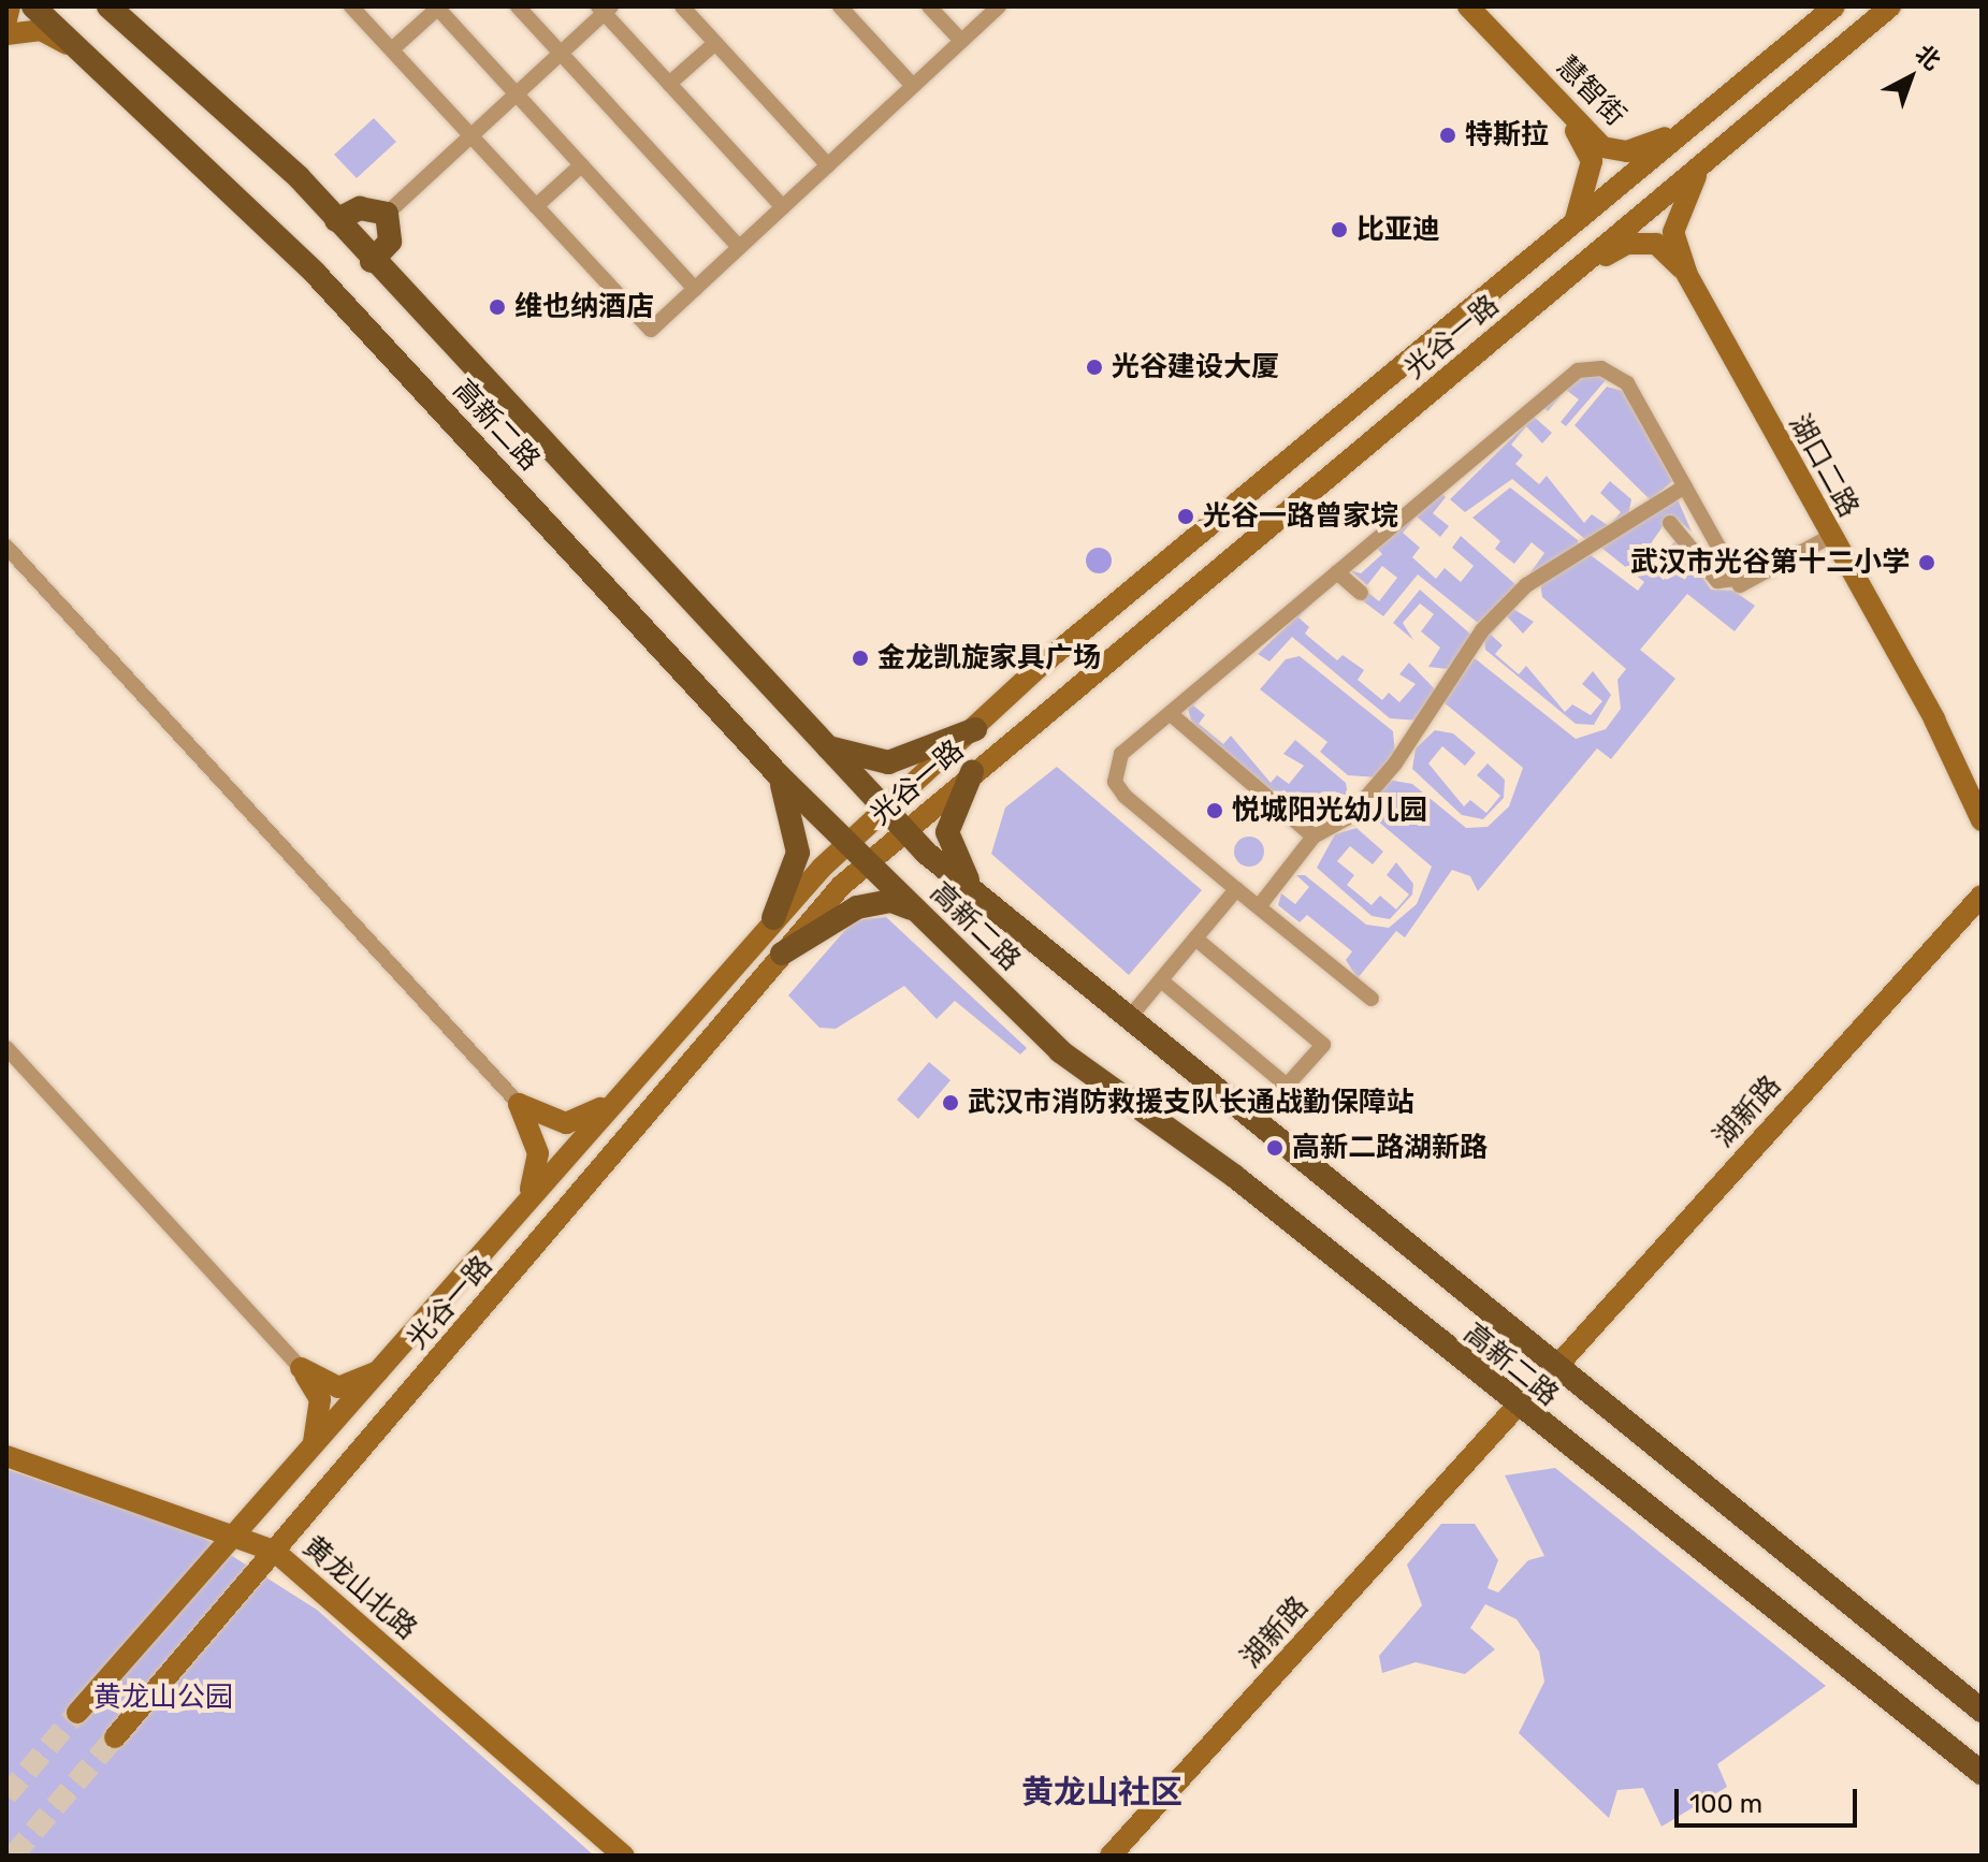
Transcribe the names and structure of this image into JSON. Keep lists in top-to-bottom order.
{
  "streets": {
    "main road": [
      "慧智街",
      "光谷一路",
      "高新二路",
      "湖口二路",
      "湖新路",
      "黄龙山北路"
    ]
  },
  "crossings": [
    ["慧智街", "光谷一路"],
    ["光谷一路", "高新二路"],
    ["光谷一路", "黄龙山北路"],
    ["高新二路", "湖新路"]
  ],
  "districts": ["黄龙山社区"],
  "parks": ["黄龙山公园"],
  "places": [
    "特斯拉",
    "比亚迪",
    "维也纳酒店",
    "光谷建设大厦",
    "光谷一路曾家垸",
    "武汉市光谷第十二小学",
    "金龙凯旋家具广场",
    "悦城阳光幼儿园",
    "武汉市消防救援支队长通战勤保障站",
    "高新二路湖新路"
  ],
  "scale_bar": "100 m",
  "north": "top right"
}
